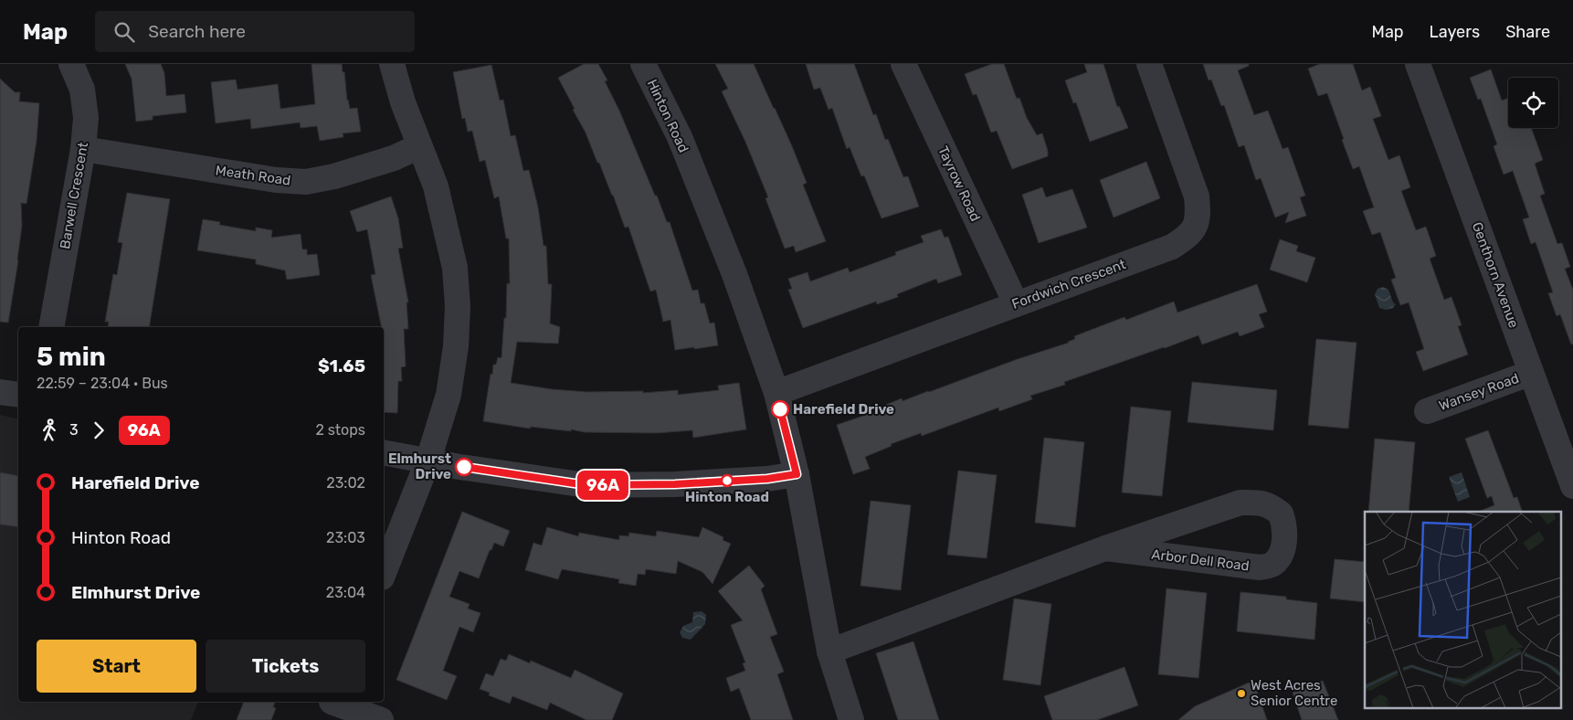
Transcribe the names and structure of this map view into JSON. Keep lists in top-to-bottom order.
{
  "streets": {
    "street": [
      "Hinton Road",
      "Meath Road",
      "Tayrow Road",
      "Barwell Crescent",
      "Genthorn Avenue",
      "Fordwich Crescent",
      "Wansey Road",
      "Arbor Dell Road"
    ]
  },
  "crossings": [
    ["Hinton Road", "Fordwich Crescent"],
    ["Hinton Road", "Arbor Dell Road"],
    ["Meath Road", "Barwell Crescent"],
    ["Tayrow Road", "Fordwich Crescent"],
    ["Genthorn Avenue", "Wansey Road"]
  ],
  "places": [
    "Harefield Drive",
    "Elmhurst Drive",
    "Hinton Road",
    "West Acres Senior Centre"
  ],
  "lines": ["bus line 96A"],
  "page": {
    "header": "Map",
    "search": "Search here",
    "nav": ["Map", "Layers", "Share"],
    "on_map": "96A",
    "heading": ["5 min", "22:59 – 23:04 · Bus", "$1.65"],
    "legs": ["3", "96A", "2 stops"],
    "list": [
      {
        "name": "Harefield Drive",
        "value": "23:02"
      },
      {
        "name": "Hinton Road",
        "value": "23:03"
      },
      {
        "name": "Elmhurst Drive",
        "value": "23:04"
      }
    ],
    "buttons": ["Start", "Tickets"]
  }
}
